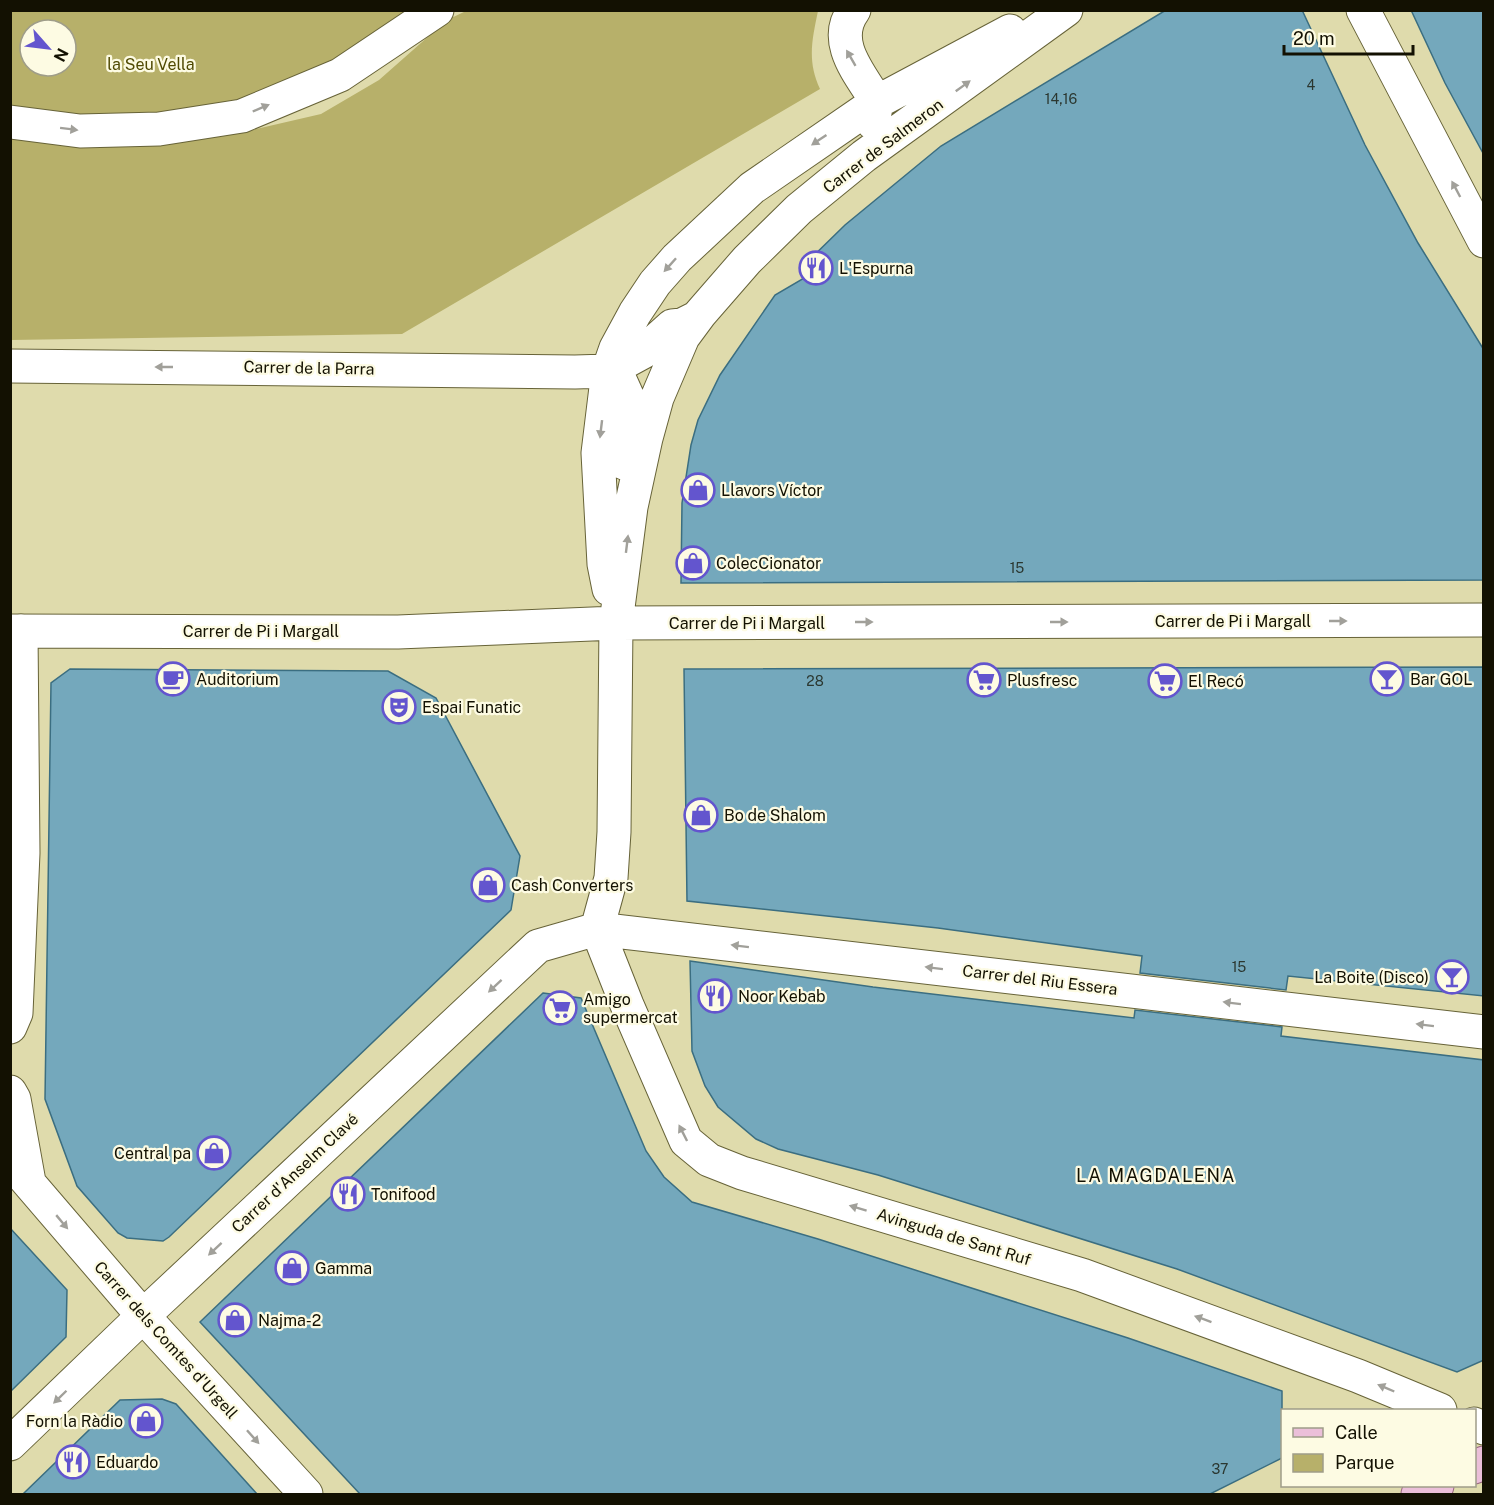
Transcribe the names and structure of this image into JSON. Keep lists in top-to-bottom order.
{
  "streets": {
    "street": [
      "Carrer de Salmeron",
      "Carrer de la Parra",
      "Carrer de Pi i Margall",
      "Carrer del Riu Essera",
      "Carrer d'Anselm Clavé",
      "Avinguda de Sant Ruf",
      "Carrer dels Comtes d'Urgell"
    ]
  },
  "crossings": [
    ["Carrer de Salmeron", "Carrer de la Parra"],
    ["Carrer de Salmeron", "Carrer de Pi i Margall"],
    ["Carrer del Riu Essera", "Carrer d'Anselm Clavé"],
    ["Carrer del Riu Essera", "Avinguda de Sant Ruf"],
    ["Carrer d'Anselm Clavé", "Avinguda de Sant Ruf"],
    ["Carrer d'Anselm Clavé", "Carrer dels Comtes d'Urgell"]
  ],
  "one_way": [
    "Carrer de Pi i Margall",
    "Carrer del Riu Essera",
    "Carrer d'Anselm Clavé",
    "Avinguda de Sant Ruf",
    "Carrer dels Comtes d'Urgell"
  ],
  "districts": ["LA MAGDALENA"],
  "parks": ["la Seu Vella"],
  "places": {
    "restaurant": [
      "L'Espurna",
      "Noor Kebab",
      "Tonifood",
      "Eduardo"
    ],
    "shop": [
      "Llavors Víctor",
      "ColecCionator",
      "Bo de Shalom",
      "Cash Converters",
      "Central pa",
      "Gamma",
      "Najma-2",
      "Forn la Ràdio"
    ],
    "cafe": ["Auditorium"],
    "bar": ["Bar GOL", "La Boite (Disco)"],
    "supermarket": ["Plusfresc", "El Recó", "Amigo supermercat"],
    "theatre": ["Espai Funatic"]
  },
  "house_numbers": [
    "4",
    "14,16",
    "15",
    "28",
    "15",
    "37"
  ],
  "legend": ["Calle", "Parque"],
  "scale_bar": "20 m",
  "north": "bottom right"
}
